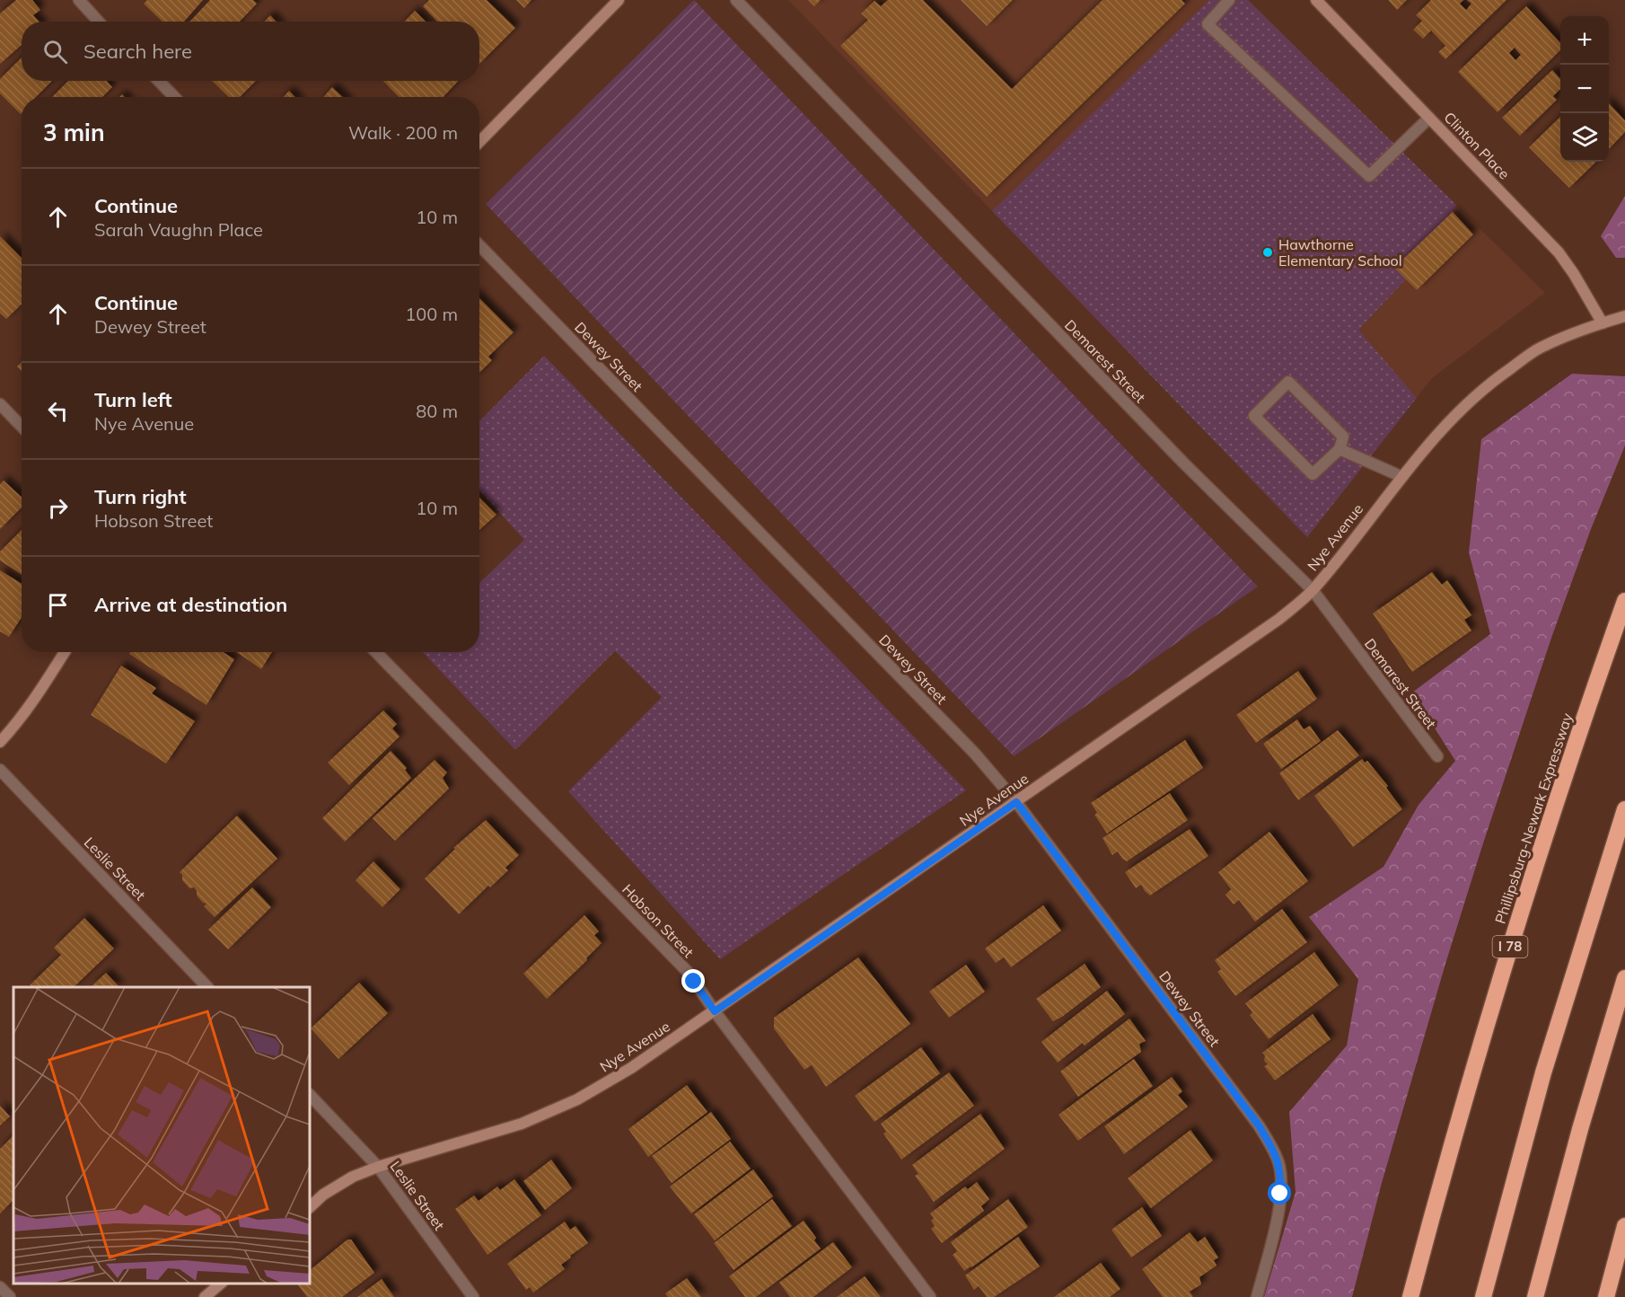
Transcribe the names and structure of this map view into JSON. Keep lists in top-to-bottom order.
{
  "streets": {
    "highway": ["Phillipsburg-Newark Expressway", "I 78"],
    "street": [
      "Clinton Place",
      "Dewey Street",
      "Demarest Street",
      "Nye Avenue",
      "Leslie Street",
      "Hobson Street"
    ]
  },
  "crossings": [
    ["Clinton Place", "Nye Avenue"],
    ["Dewey Street", "Nye Avenue"],
    ["Demarest Street", "Nye Avenue"],
    ["Nye Avenue", "Leslie Street"],
    ["Nye Avenue", "Hobson Street"]
  ],
  "places": ["Hawthorne Elementary School"],
  "page": {
    "map_buttons": ["+", "−"],
    "search": "Search here",
    "heading": ["3 min", "Walk · 200 m"],
    "list": [
      ["Continue", "Sarah Vaughn Place", "10 m"],
      ["Continue", "Dewey Street", "100 m"],
      ["Turn left", "Nye Avenue", "80 m"],
      ["Turn right", "Hobson Street", "10 m"],
      "Arrive at destination"
    ]
  }
}
